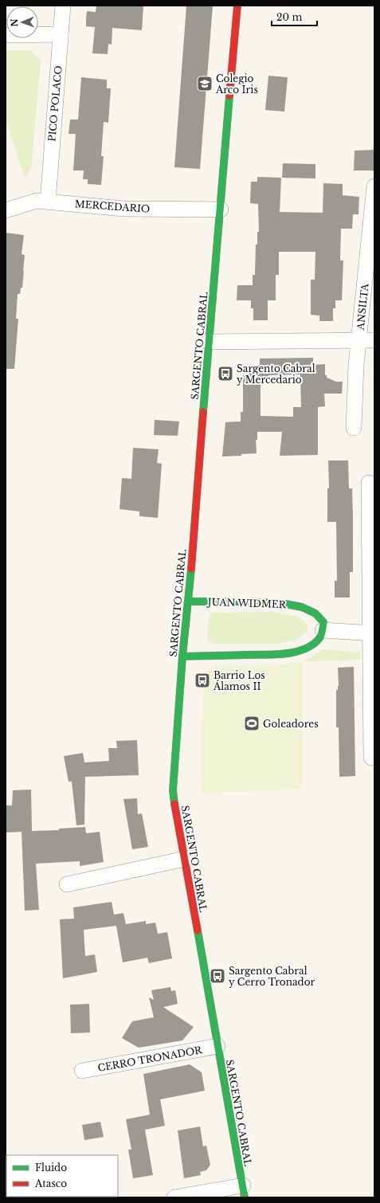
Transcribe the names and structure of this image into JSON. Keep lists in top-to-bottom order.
{
  "streets": {
    "main road": ["SARGENTO CABRAL", "JUAN WIDMER"],
    "street": [
      "PICO POLACO",
      "MERCEDARIO",
      "ANSILTA",
      "CERRO TRONADOR"
    ]
  },
  "crossings": [
    ["PICO POLACO", "MERCEDARIO"],
    ["MERCEDARIO", "SARGENTO CABRAL"],
    ["SARGENTO CABRAL", "JUAN WIDMER"],
    ["SARGENTO CABRAL", "CERRO TRONADOR"]
  ],
  "places": {
    "school or university": ["Colegio Arco Iris"],
    "bus stop": ["Sargento Cabral y Mercedario", "Barrio Los Álamos II", "Sargento Cabral y Cerro Tronador"],
    "sports": ["Goleadores"]
  },
  "legend": ["Fluido", "Atasco"],
  "scale_bar": "20 m",
  "north": "left"
}
